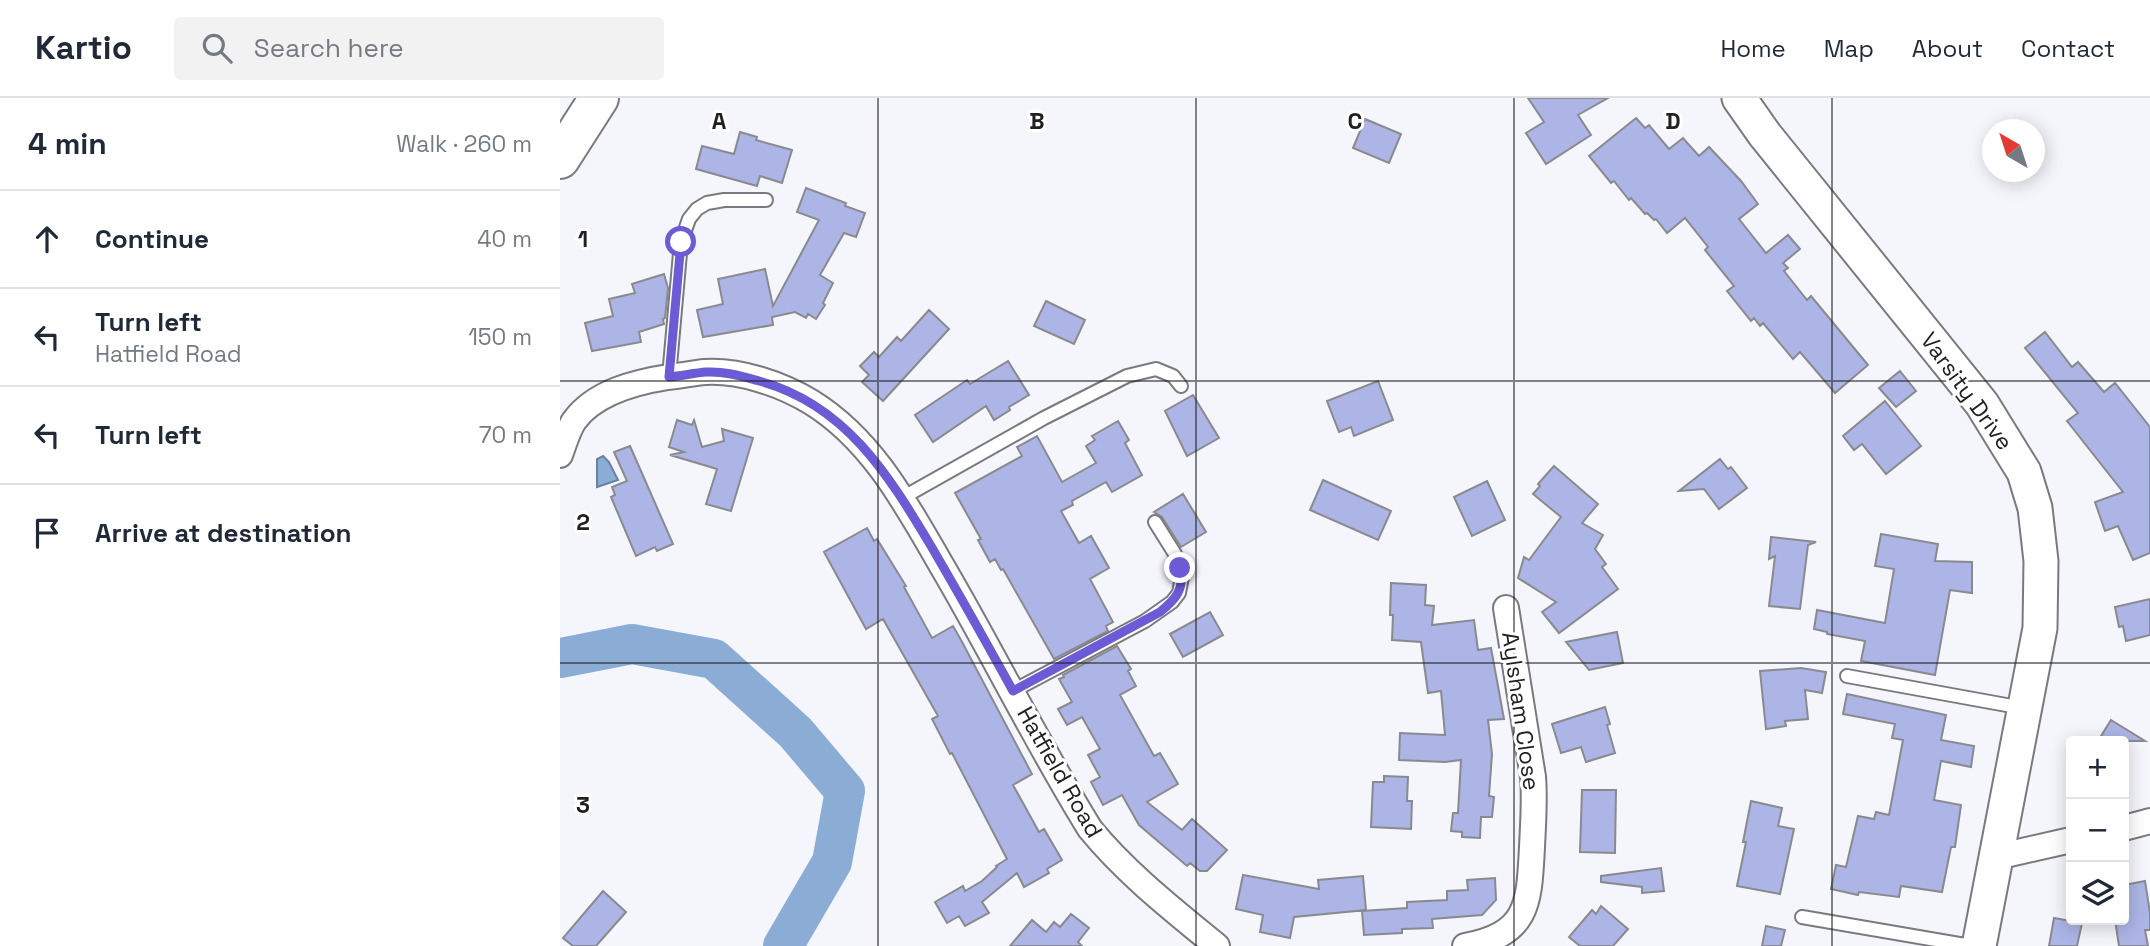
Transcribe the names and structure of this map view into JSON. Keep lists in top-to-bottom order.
{
  "streets": {
    "street": ["Varsity Drive", "Aylsham Close", "Hatfield Road"]
  },
  "north": "top left",
  "page": {
    "header": "Kartio",
    "search": "Search here",
    "nav": [
      "Home",
      "Map",
      "About",
      "Contact"
    ],
    "heading": ["4 min", "Walk · 260 m"],
    "list": [
      ["Continue", "40 m"],
      ["Turn left", "Hatfield Road", "150 m"],
      ["Turn left", "70 m"],
      "Arrive at destination"
    ],
    "map_buttons": ["+", "−"]
  },
  "grid": {
    "columns": [
      "A",
      "B",
      "C",
      "D"
    ],
    "rows": ["1", "2", "3"]
  }
}
